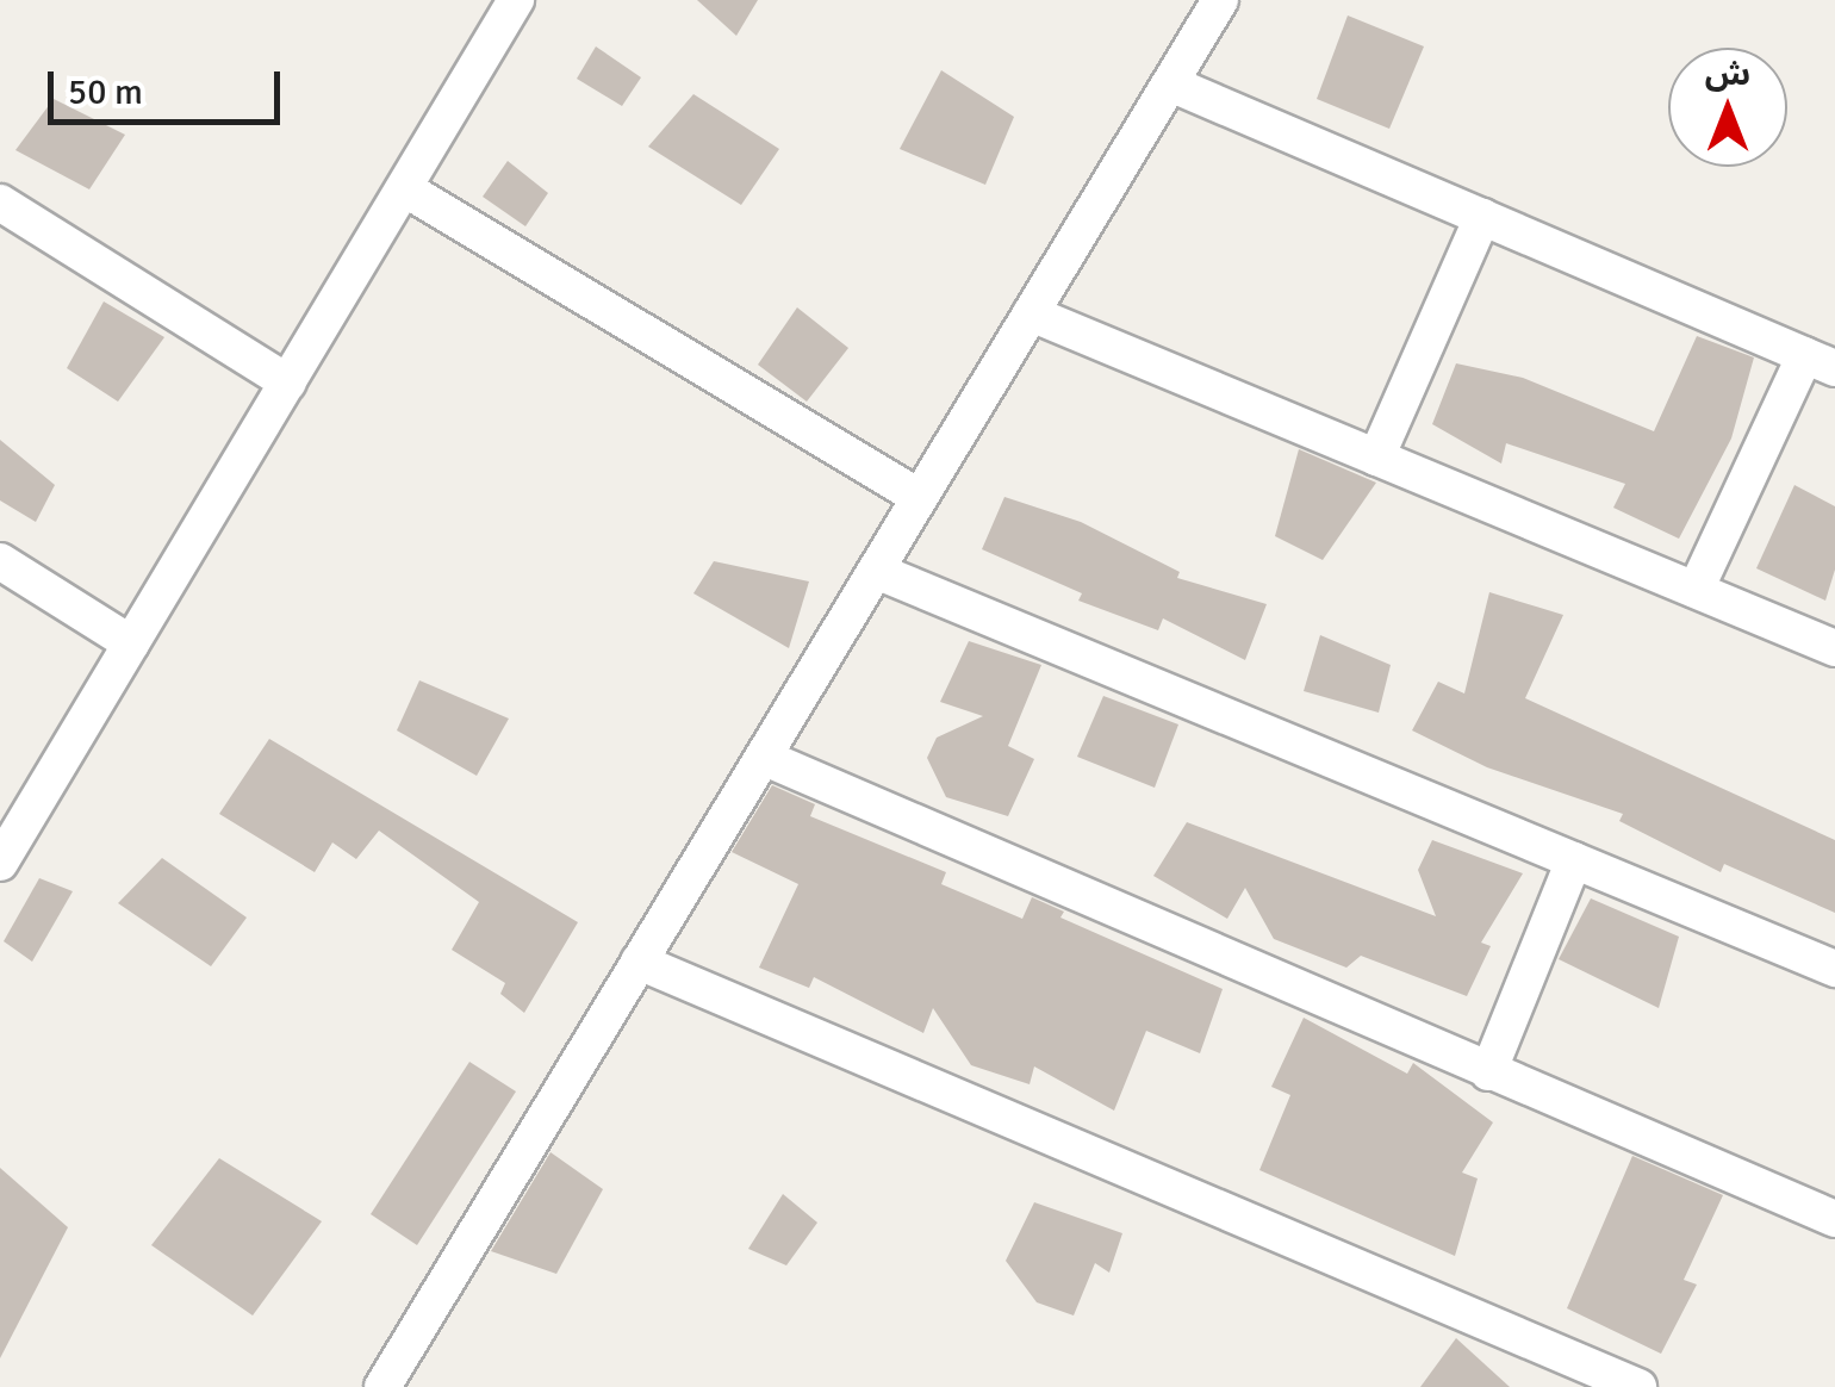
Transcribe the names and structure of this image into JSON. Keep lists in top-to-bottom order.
{
  "scale_bar": "50 m",
  "north": "top"
}
